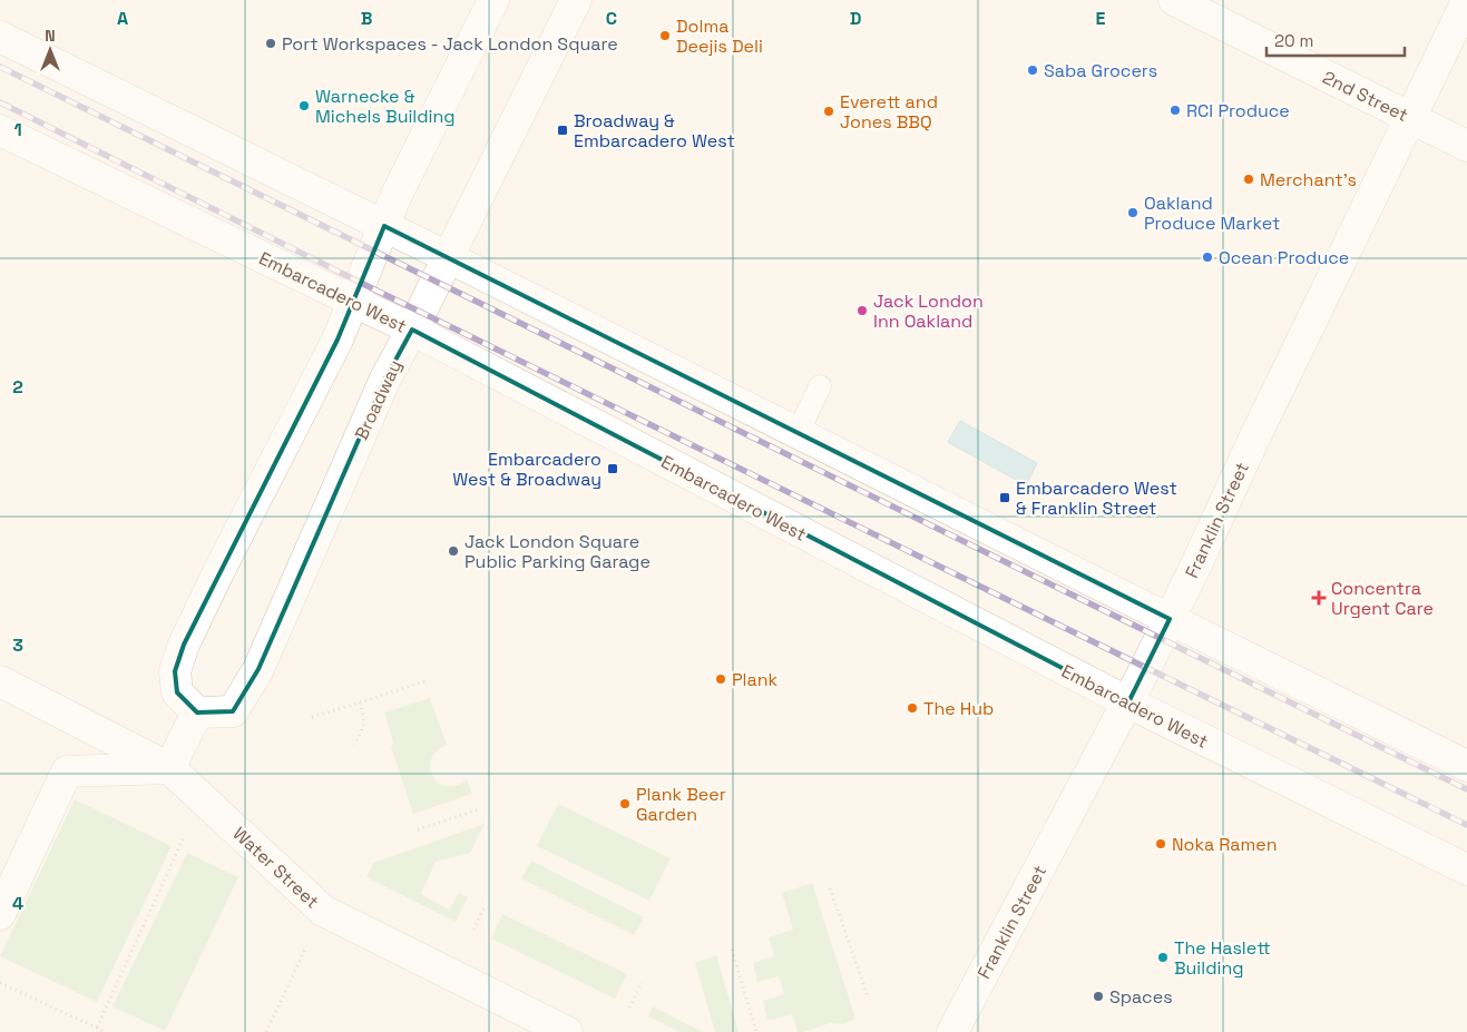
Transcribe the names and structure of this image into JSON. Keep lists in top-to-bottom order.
{
  "streets": {
    "street": [
      "2nd Street",
      "Embarcadero West",
      "Broadway",
      "Franklin Street",
      "Water Street"
    ]
  },
  "crossings": [
    ["2nd Street", "Franklin Street"],
    ["Embarcadero West", "Broadway"],
    ["Embarcadero West", "Franklin Street"]
  ],
  "places": {
    "other": [
      "Dolma Deejis Deli",
      "Port Workspaces - Jack London Square",
      "Saba Grocers",
      "Warnecke & Michels Building",
      "RCI Produce",
      "Everett and Jones BBQ",
      "Merchant's",
      "Oakland Produce Market",
      "Ocean Produce",
      "Jack London Inn Oakland",
      "Jack London Square Public Parking Garage",
      "Plank",
      "The Hub",
      "Plank Beer Garden",
      "Noka Ramen",
      "The Haslett Building",
      "Spaces"
    ],
    "transit": ["Broadway & Embarcadero West", "Embarcadero West & Broadway", "Embarcadero West & Franklin Street"],
    "health": ["Concentra Urgent Care"]
  },
  "scale_bar": "20 m",
  "north": "top",
  "grid": {
    "columns": [
      "A",
      "B",
      "C",
      "D",
      "E"
    ],
    "rows": [
      "1",
      "2",
      "3",
      "4"
    ]
  }
}
